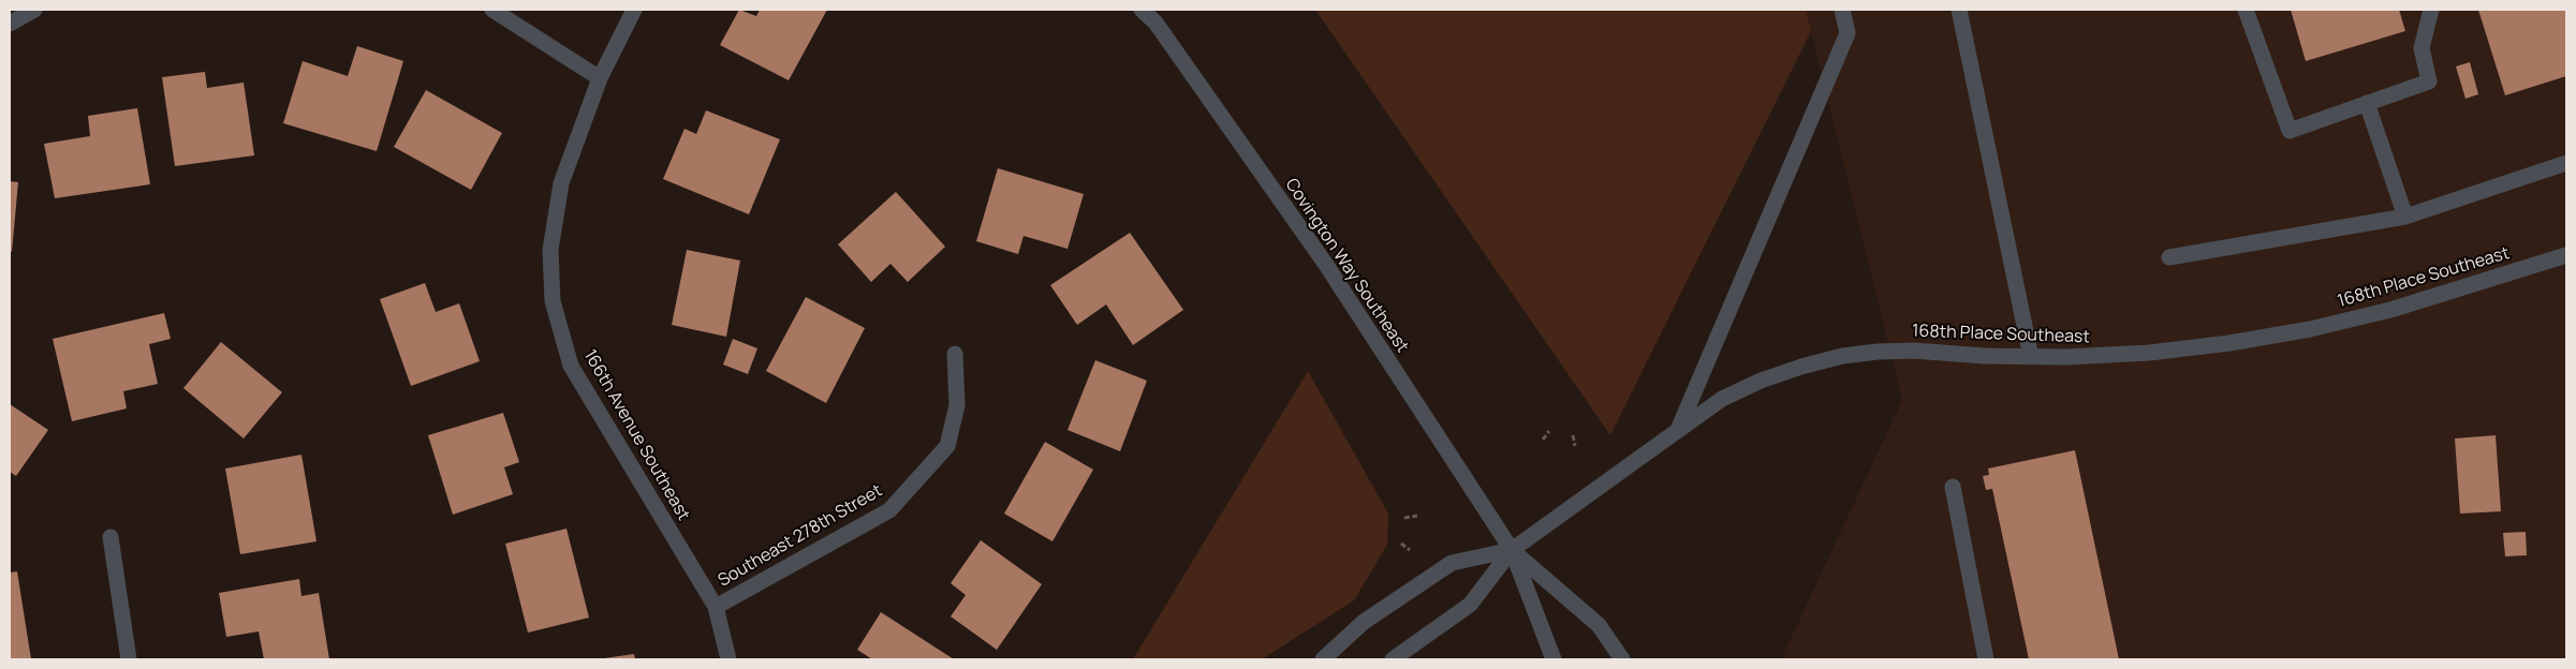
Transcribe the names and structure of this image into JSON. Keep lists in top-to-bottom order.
{
  "streets": {
    "street": [
      "Covington Way Southeast",
      "168th Place Southeast",
      "166th Avenue Southeast",
      "Southeast 278th Street"
    ]
  },
  "crossings": [
    ["Covington Way Southeast", "168th Place Southeast"],
    ["166th Avenue Southeast", "Southeast 278th Street"]
  ]
}
